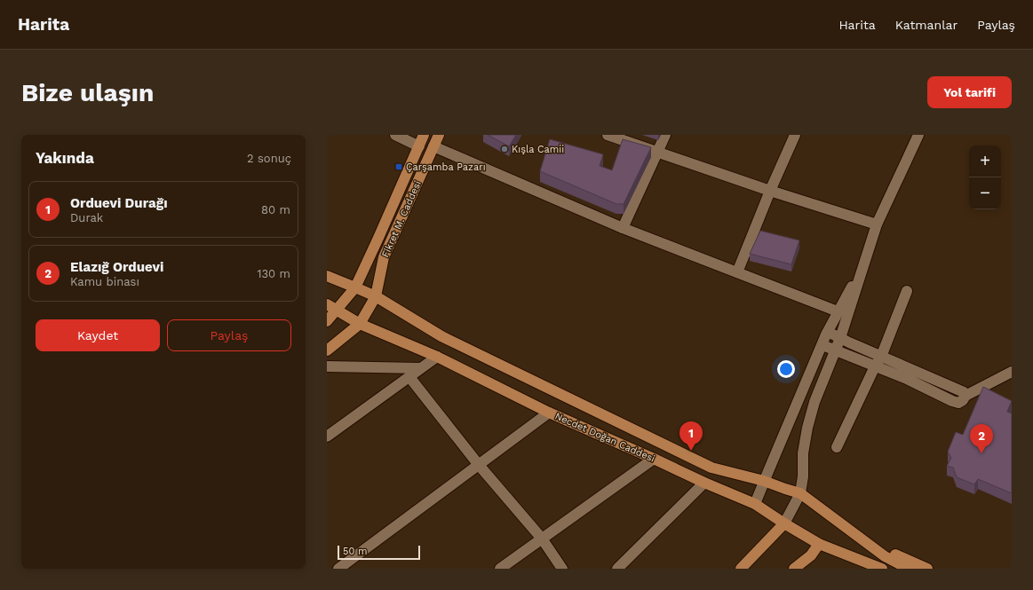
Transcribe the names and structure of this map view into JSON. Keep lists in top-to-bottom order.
{
  "streets": {
    "main road": ["Fikret M. Caddesi", "Necdet Doğan Caddesi"]
  },
  "crossings": [
    ["Fikret M. Caddesi", "Necdet Doğan Caddesi"]
  ],
  "places": {
    "other": ["Kışla Camii"],
    "transit": ["Çarşamba Pazarı"]
  },
  "scale_bar": "50 m",
  "page": {
    "header": "Harita",
    "nav": ["Harita", "Katmanlar", "Paylaş"],
    "buttons": [
      "Yol tarifi",
      ["Kaydet", "Paylaş"]
    ],
    "title": "Bize ulaşın",
    "heading": ["Yakında", "2 sonuç"],
    "map_buttons": ["+", "−"],
    "list": [
      {
        "mark": "1",
        "name": "Orduevi Durağı",
        "note": "Durak",
        "value": "80 m"
      },
      {
        "mark": "2",
        "name": "Elazığ Orduevi",
        "note": "Kamu binası",
        "value": "130 m"
      }
    ],
    "pins": ["1", "2"],
    "scale": "50 m"
  }
}
